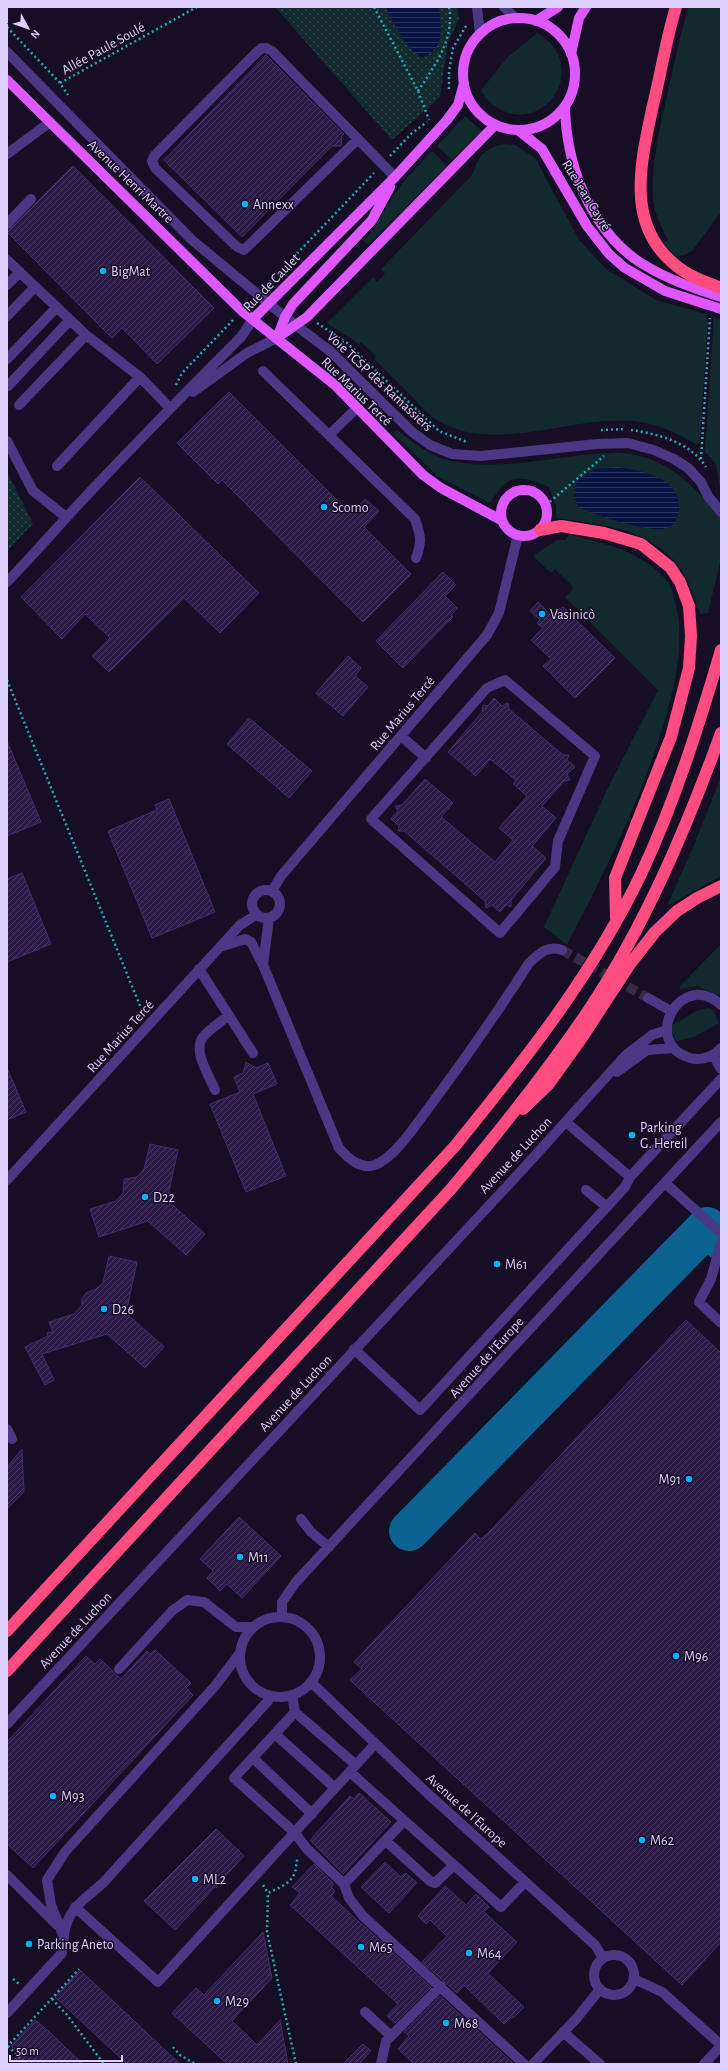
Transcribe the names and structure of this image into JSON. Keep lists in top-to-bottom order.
{
  "streets": {
    "main road": [
      "Avenue Henri Martre",
      "Rue Jean Cayré",
      "Rue de Caulet",
      "Rue Marius Tercé"
    ],
    "street": ["Voie TCSP des Ramassiers", "Avenue de Luchon", "Avenue de l'Europe"],
    "path": ["Allée Paule Soulé"]
  },
  "crossings": [
    ["Avenue Henri Martre", "Rue Marius Tercé"],
    ["Rue Jean Cayré", "Rue de Caulet"],
    ["Rue de Caulet", "Voie TCSP des Ramassiers"],
    ["Rue de Caulet", "Rue Marius Tercé"]
  ],
  "places": [
    "Annexx",
    "BigMat",
    "Scomo",
    "Vasinicò",
    "Parking G. Hereil",
    "D22",
    "M61",
    "D26",
    "M91",
    "M11",
    "M96",
    "M93",
    "M62",
    "ML2",
    "Parking Aneto",
    "M65",
    "M64",
    "M29",
    "M68"
  ],
  "scale_bar": "50 m",
  "north": "bottom right"
}
